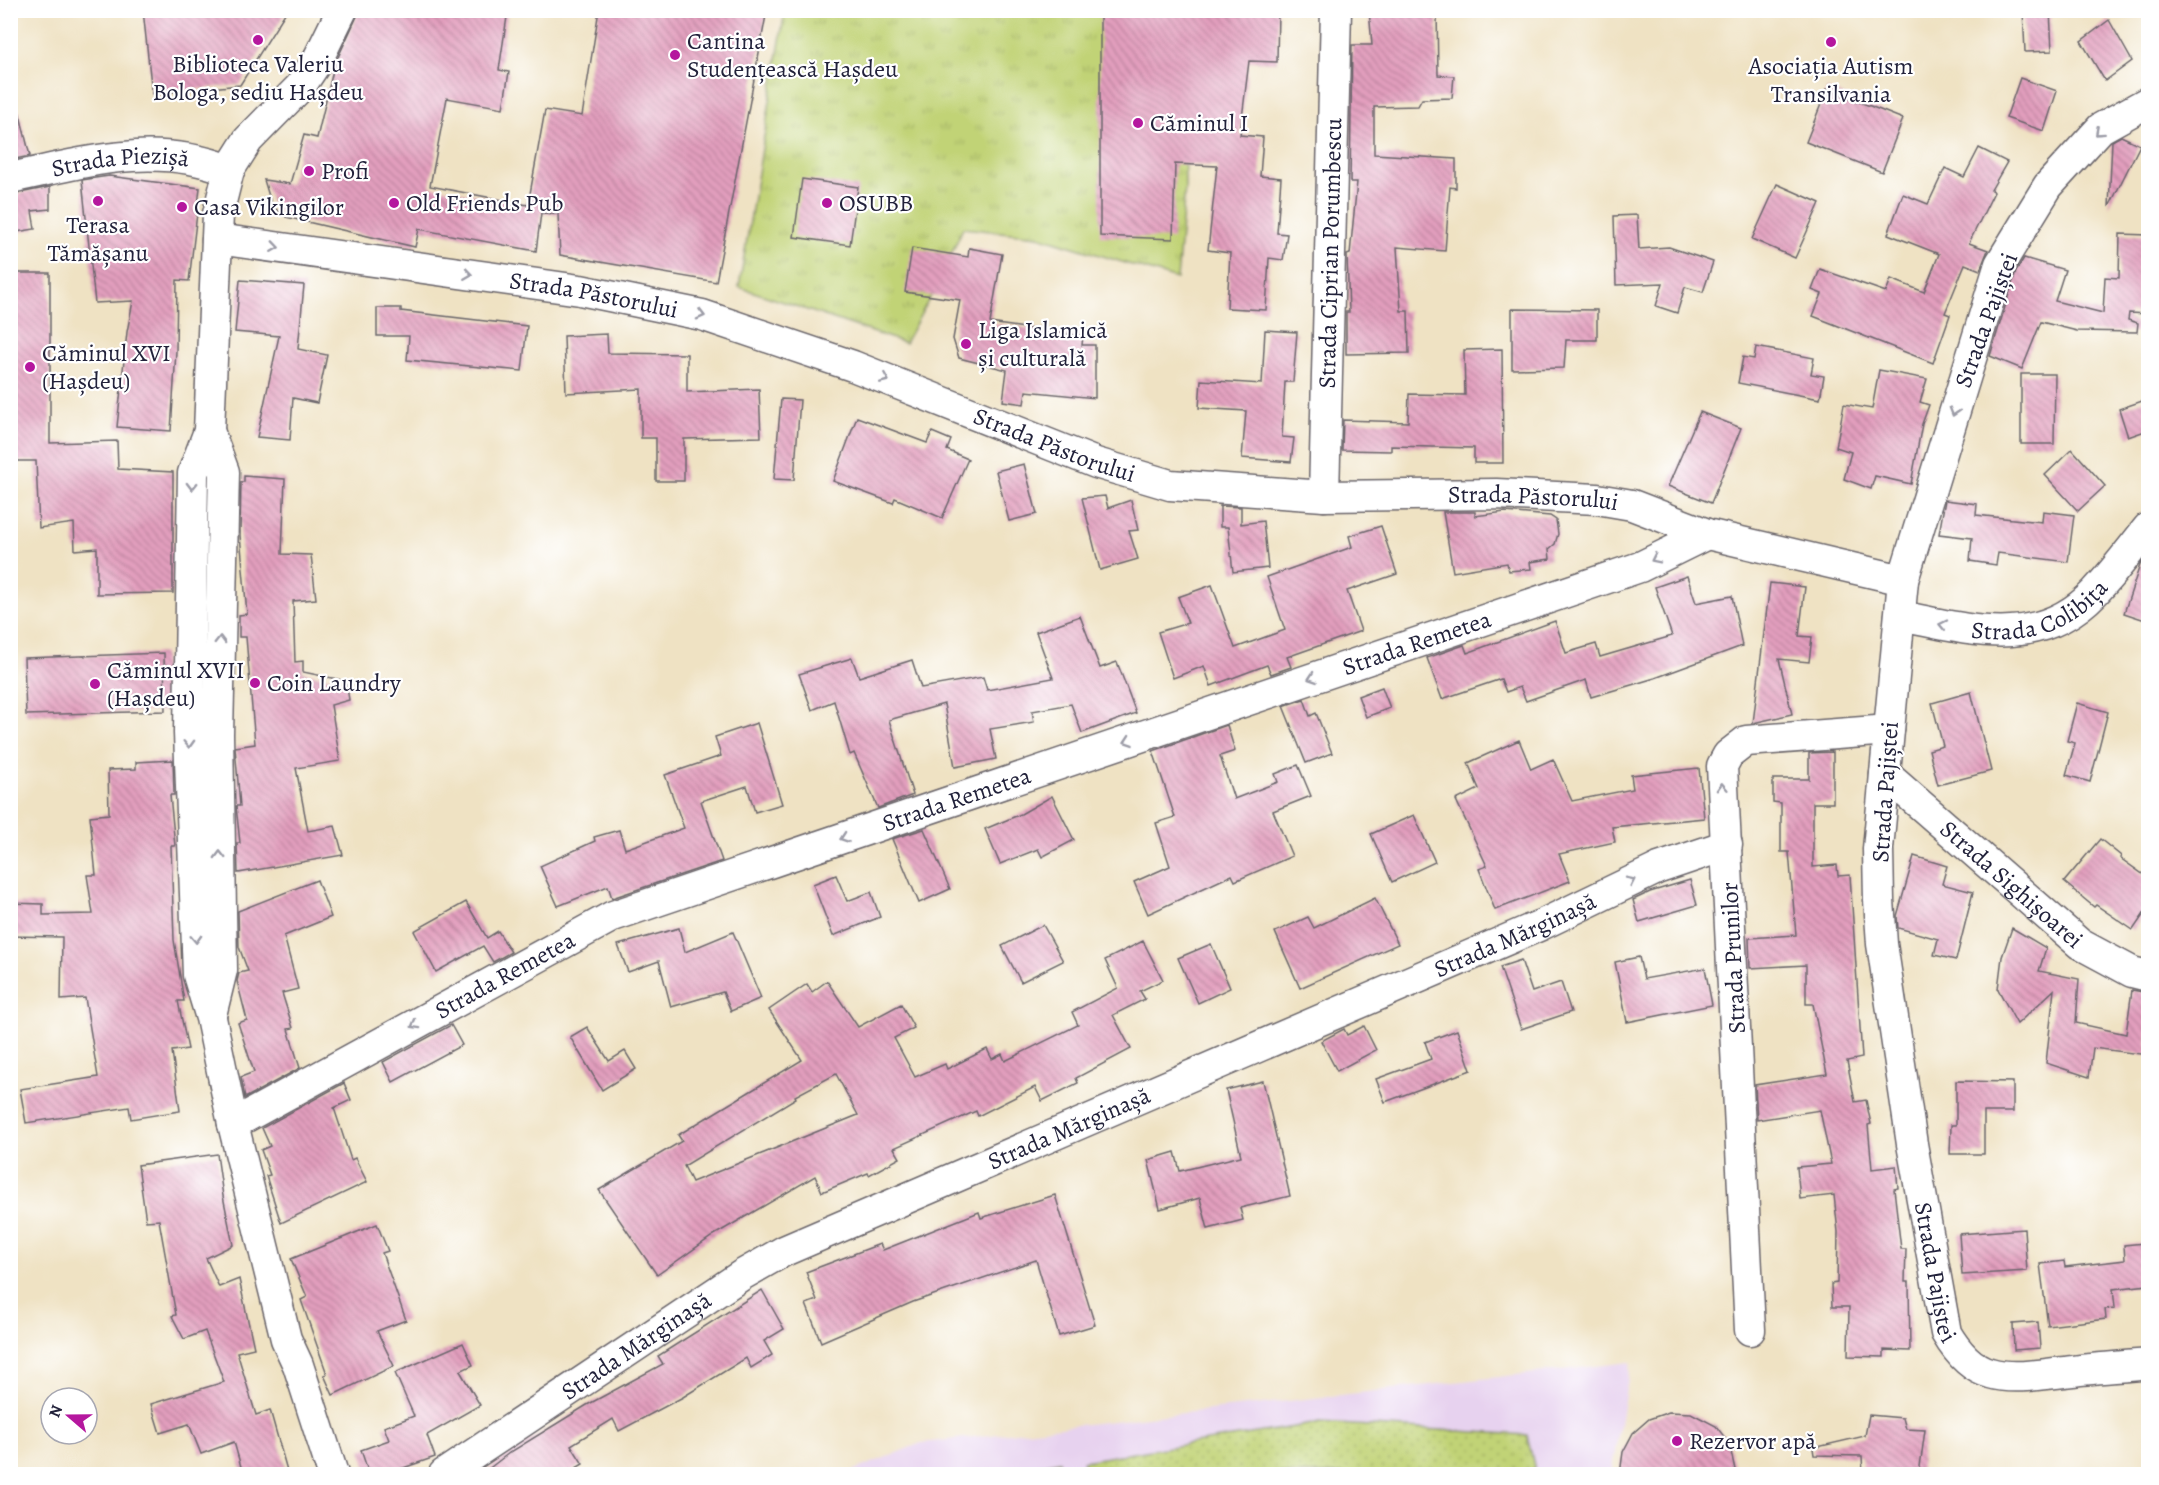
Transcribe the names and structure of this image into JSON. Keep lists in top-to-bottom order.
{
  "streets": {
    "street": [
      "Strada Piezișă",
      "Strada Ciprian Porumbescu",
      "Strada Păstorului",
      "Strada Pajiștei",
      "Strada Colibița",
      "Strada Remetea",
      "Strada Sighișoarei",
      "Strada Mărginașă",
      "Strada Prunilor"
    ]
  },
  "crossings": [
    ["Strada Ciprian Porumbescu", "Strada Păstorului"],
    ["Strada Păstorului", "Strada Pajiștei"],
    ["Strada Păstorului", "Strada Remetea"],
    ["Strada Pajiștei", "Strada Colibița"],
    ["Strada Pajiștei", "Strada Sighișoarei"],
    ["Strada Pajiștei", "Strada Prunilor"],
    ["Strada Mărginașă", "Strada Prunilor"]
  ],
  "one_way": [
    "Strada Păstorului",
    "Strada Pajiștei",
    "Strada Colibița",
    "Strada Remetea",
    "Strada Mărginașă"
  ],
  "places": [
    "Biblioteca Valeriu Bologa, sediu Hașdeu",
    "Asociația Autism Transilvania",
    "Cantina Studențească Hașdeu",
    "Căminul I",
    "Profi",
    "Terasa Tămășanu",
    "Old Friends Pub",
    "OSUBB",
    "Casa Vikingilor",
    "Liga Islamică și culturală",
    "Căminul XVI (Hașdeu)",
    "Coin Laundry",
    "Căminul XVII (Hașdeu)",
    "Rezervor apă"
  ],
  "north": "left"
}
